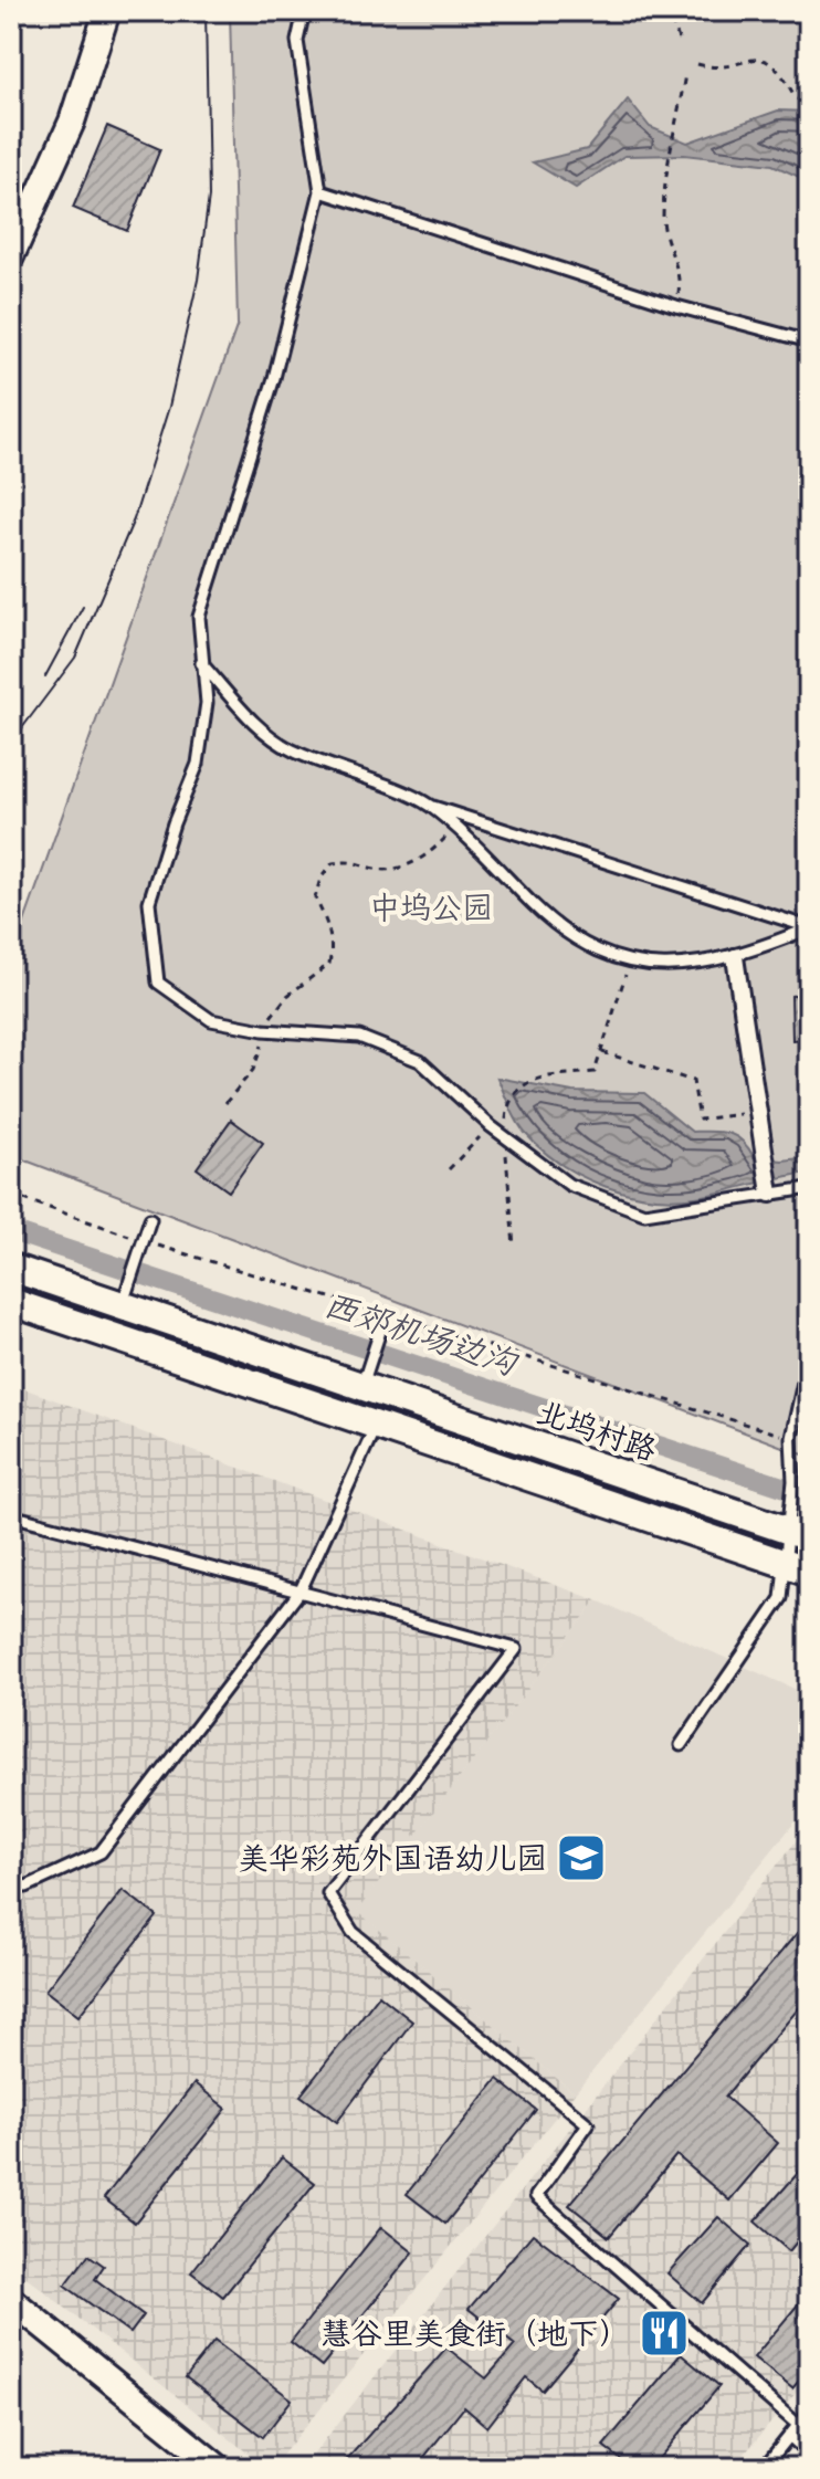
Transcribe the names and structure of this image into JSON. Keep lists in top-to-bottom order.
{
  "streets": {
    "main road": ["北坞村路"]
  },
  "water": ["西郊机场边沟"],
  "parks": ["中坞公园"],
  "places": {
    "school or university": ["美华彩苑外国语幼儿园"],
    "restaurant": ["慧谷里美食街（地下）"]
  }
}
